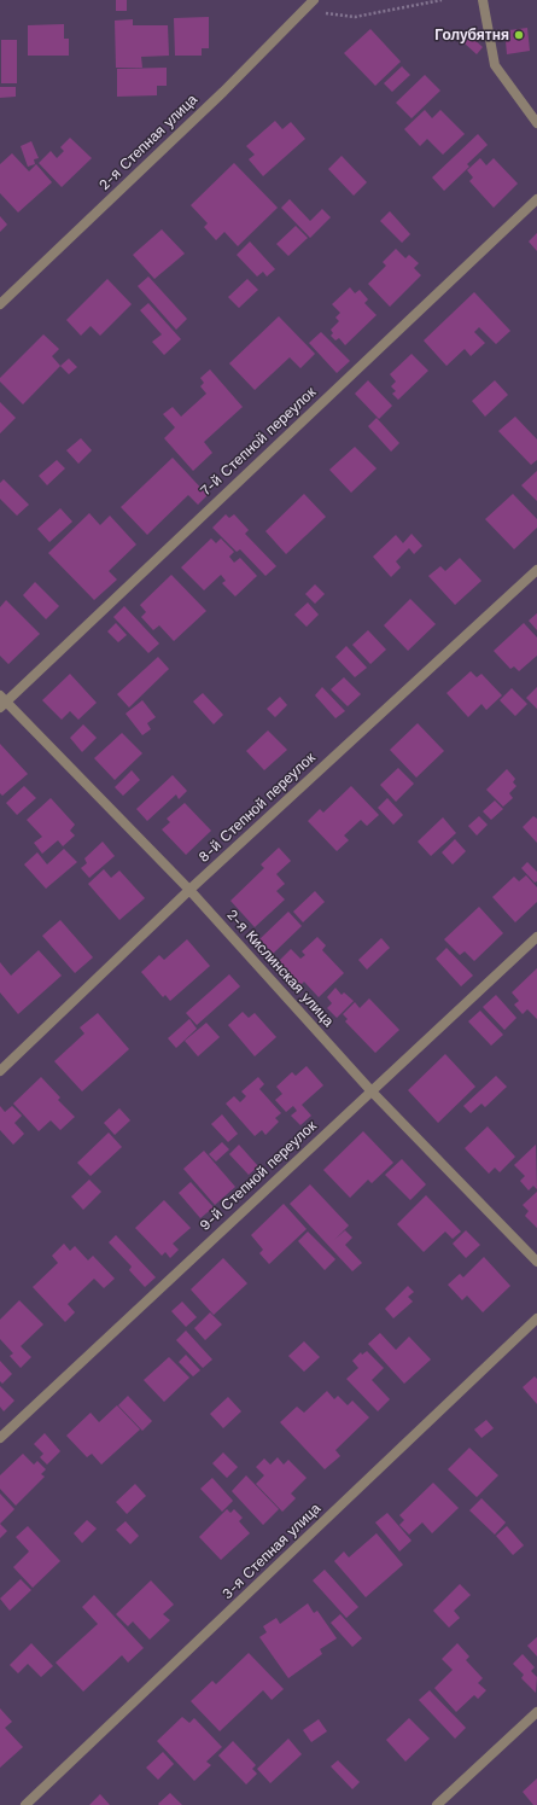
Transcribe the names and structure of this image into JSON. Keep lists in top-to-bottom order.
{
  "streets": {
    "street": [
      "2-я Степная улица",
      "7-й Степной переулок",
      "8-й Степной переулок",
      "2-я Кислинская улица",
      "9-й Степной переулок",
      "3-я Степная улица"
    ]
  },
  "crossings": [
    ["7-й Степной переулок", "2-я Кислинская улица"],
    ["8-й Степной переулок", "2-я Кислинская улица"],
    ["2-я Кислинская улица", "9-й Степной переулок"]
  ],
  "places": ["Голубятня"]
}
